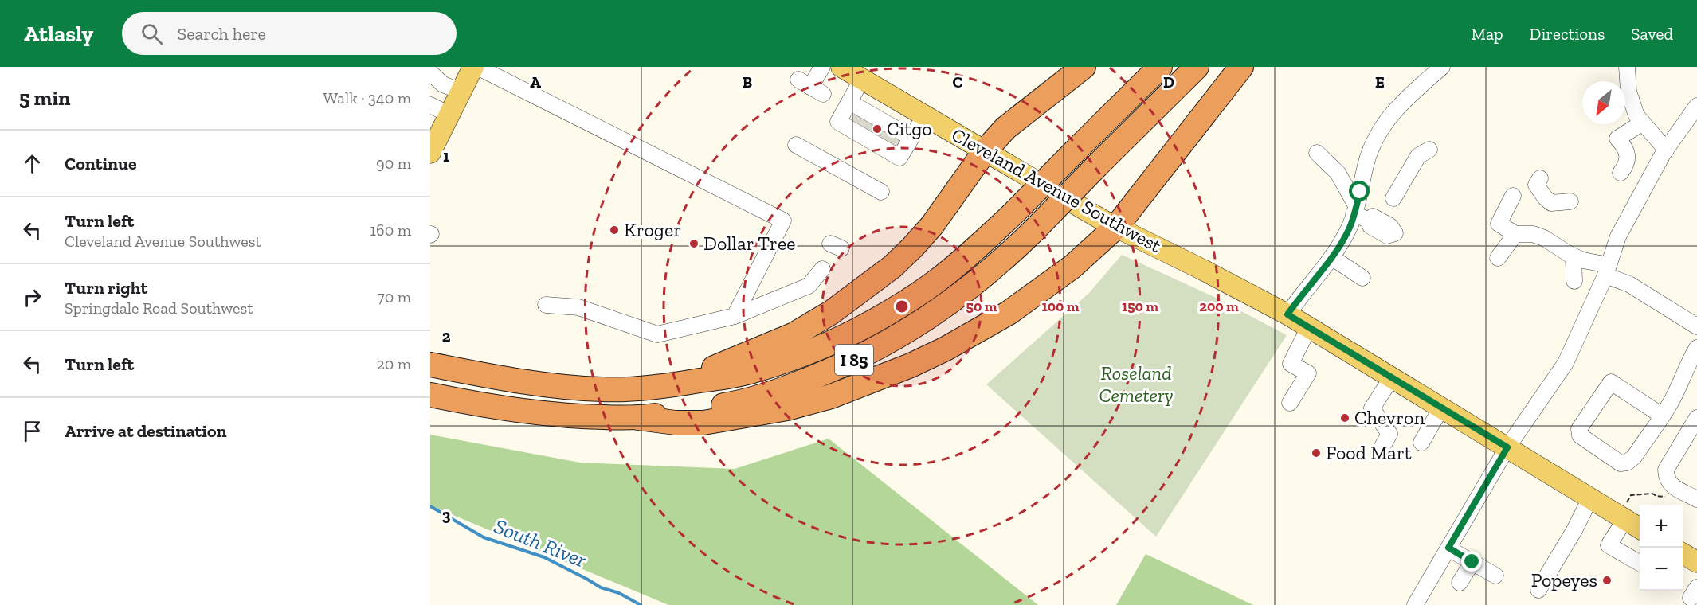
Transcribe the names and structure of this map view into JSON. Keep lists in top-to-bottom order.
{
  "streets": {
    "highway": ["I 85"],
    "main road": ["Cleveland Avenue Southwest"]
  },
  "water": ["South River"],
  "parks": ["Roseland Cemetery"],
  "places": [
    "Citgo",
    "Kroger",
    "Dollar Tree",
    "Chevron",
    "Food Mart",
    "Popeyes"
  ],
  "north": "bottom left",
  "page": {
    "header": "Atlasly",
    "search": "Search here",
    "nav": ["Map", "Directions", "Saved"],
    "heading": ["5 min", "Walk · 340 m"],
    "list": [
      ["Continue", "90 m"],
      ["Turn left", "Cleveland Avenue Southwest", "160 m"],
      ["Turn right", "Springdale Road Southwest", "70 m"],
      ["Turn left", "20 m"],
      "Arrive at destination"
    ],
    "map_buttons": ["+", "−"]
  },
  "grid": {
    "columns": [
      "A",
      "B",
      "C",
      "D",
      "E"
    ],
    "rows": ["1", "2", "3"]
  },
  "rings": [
    "50 m",
    "100 m",
    "150 m",
    "200 m"
  ]
}
